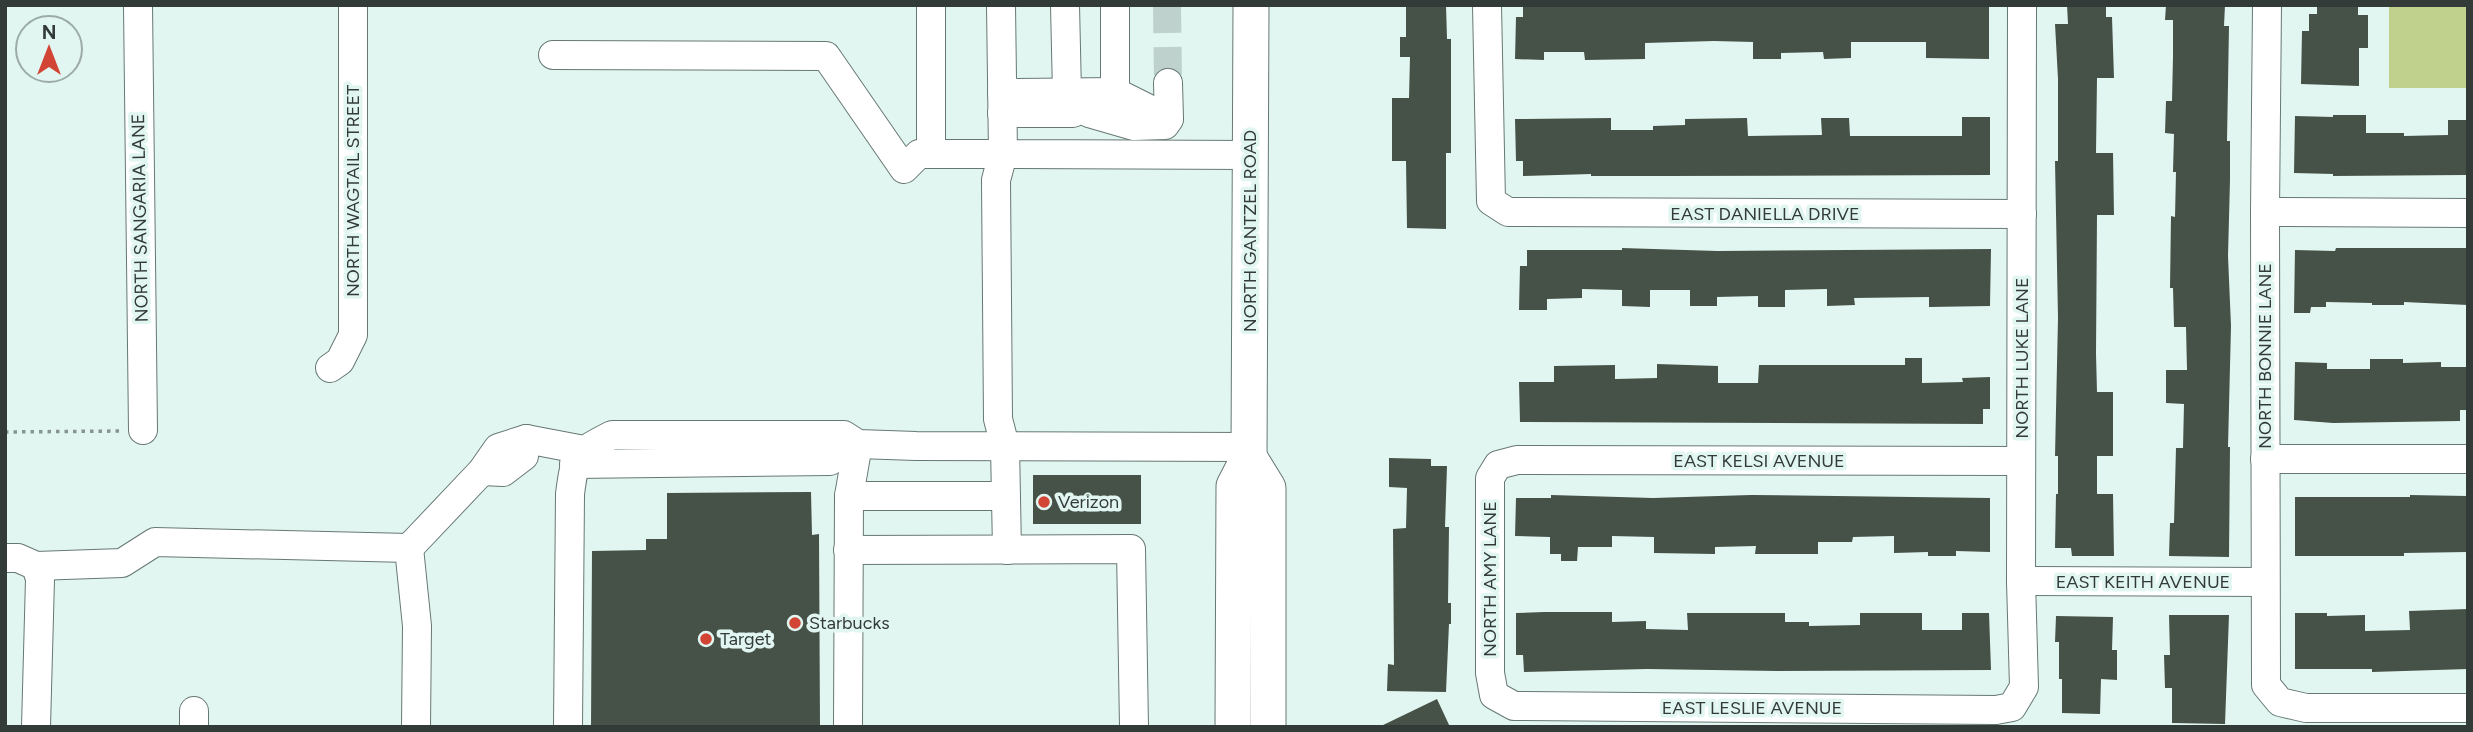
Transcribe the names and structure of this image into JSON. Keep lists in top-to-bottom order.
{
  "streets": {
    "main road": ["NORTH GANTZEL ROAD"],
    "street": [
      "NORTH WAGTAIL STREET",
      "EAST DANIELLA DRIVE",
      "NORTH SANGARIA LANE",
      "NORTH BONNIE LANE",
      "NORTH LUKE LANE",
      "EAST KELSI AVENUE",
      "NORTH AMY LANE",
      "EAST KEITH AVENUE",
      "EAST LESLIE AVENUE"
    ]
  },
  "crossings": [
    ["EAST DANIELLA DRIVE", "NORTH LUKE LANE"],
    ["NORTH BONNIE LANE", "EAST KEITH AVENUE"],
    ["NORTH LUKE LANE", "EAST KELSI AVENUE"],
    ["NORTH LUKE LANE", "EAST KEITH AVENUE"],
    ["NORTH LUKE LANE", "EAST LESLIE AVENUE"],
    ["EAST KELSI AVENUE", "NORTH AMY LANE"],
    ["NORTH AMY LANE", "EAST LESLIE AVENUE"]
  ],
  "places": ["Verizon", "Starbucks", "Target"],
  "north": "top"
}
